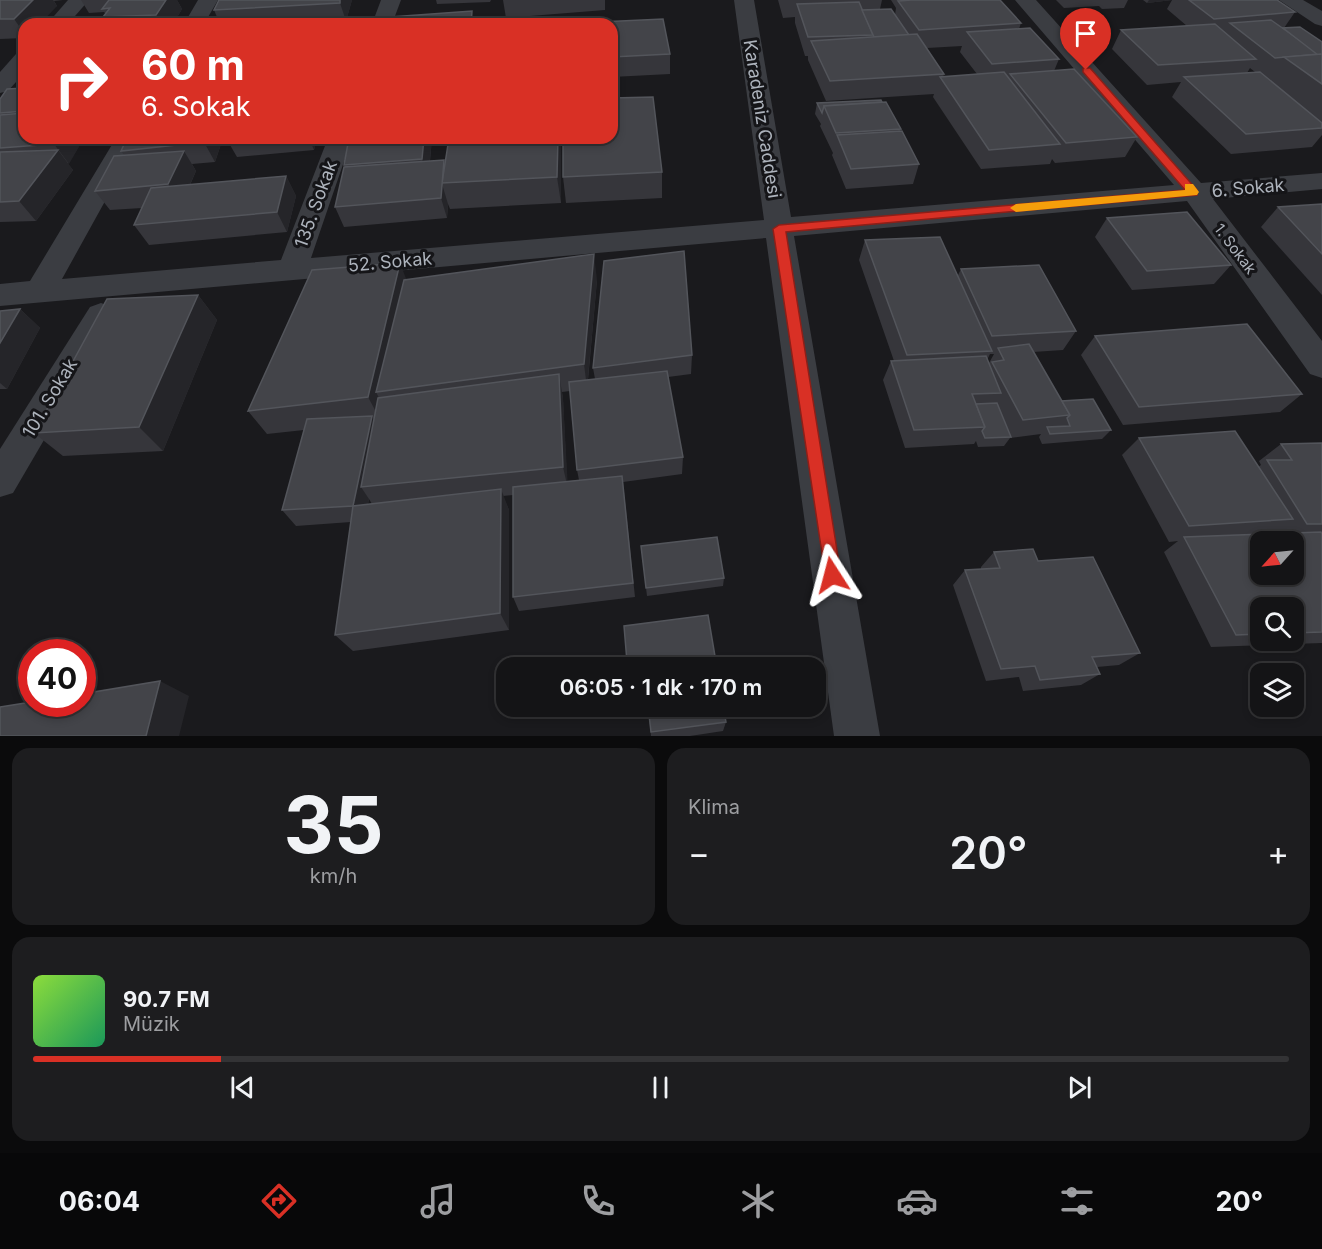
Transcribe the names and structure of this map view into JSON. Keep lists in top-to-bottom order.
{
  "streets": {
    "street": [
      "Karadeniz Caddesi",
      "6. Sokak",
      "135. Sokak",
      "1. Sokak",
      "52. Sokak",
      "101. Sokak"
    ]
  },
  "crossings": [
    ["Karadeniz Caddesi", "6. Sokak"],
    ["Karadeniz Caddesi", "52. Sokak"],
    ["6. Sokak", "1. Sokak"],
    ["6. Sokak", "52. Sokak"],
    ["135. Sokak", "52. Sokak"],
    ["52. Sokak", "101. Sokak"]
  ],
  "north": "bottom left",
  "page": {
    "turn": ["60 m", "6. Sokak"],
    "limit": "40",
    "trip": "06:05 · 1 dk · 170 m",
    "tile": [
      ["35", "km/h"],
      "Klima"
    ],
    "heat": ["−", "20°", "+"],
    "song": ["90.7 FM", "Müzik"],
    "tabs": ["06:04", "20°"]
  }
}
